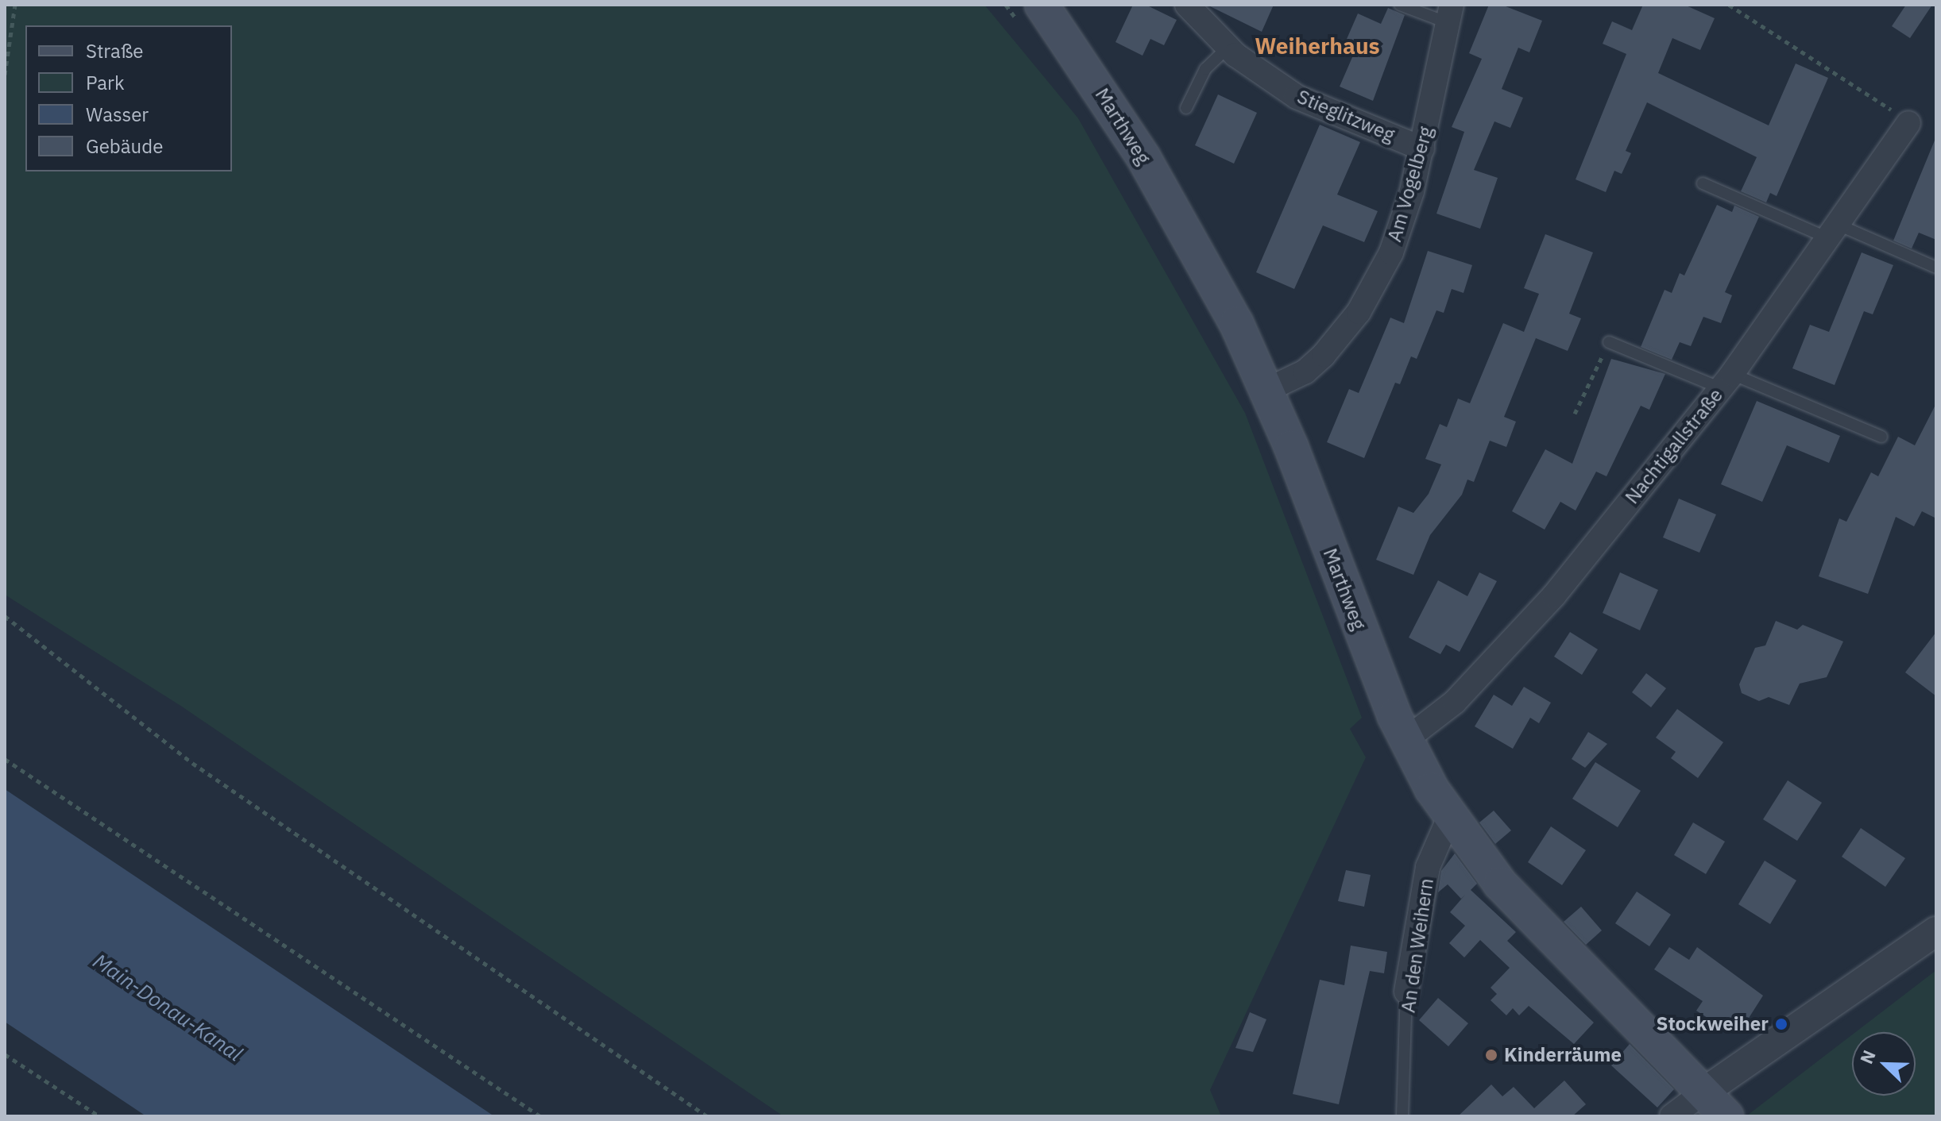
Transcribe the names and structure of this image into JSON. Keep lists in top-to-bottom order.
{
  "streets": {
    "main road": ["Marthweg"],
    "street": [
      "Stieglitzweg",
      "Am Vogelberg",
      "Nachtigallstraße",
      "An den Weihern"
    ]
  },
  "crossings": [
    ["Stieglitzweg", "Am Vogelberg"],
    ["Marthweg", "Am Vogelberg"],
    ["Marthweg", "Nachtigallstraße"],
    ["Marthweg", "An den Weihern"]
  ],
  "districts": ["Weiherhaus"],
  "water": ["Main-Donau-Kanal"],
  "places": ["Stockweiher", "Kinderräume"],
  "legend": [
    "Straße",
    "Park",
    "Wasser",
    "Gebäude"
  ],
  "north": "top left"
}
